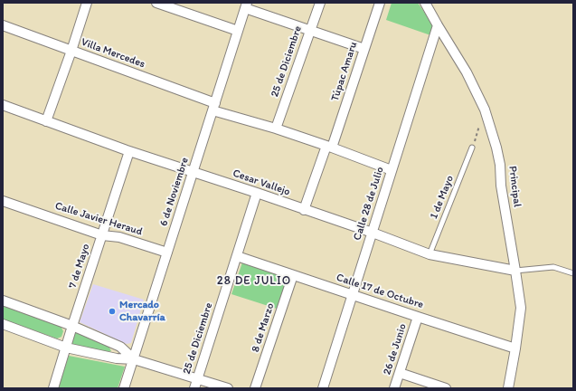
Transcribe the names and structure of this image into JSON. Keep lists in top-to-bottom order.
{
  "streets": {
    "street": [
      "Villa Mercedes",
      "25 de Diciembre",
      "Túpac Amaru",
      "Cesar Vallejo",
      "Principal",
      "6 de Noviembre",
      "Calle 28 de Julio",
      "Calle Javier Heraud",
      "7 de Mayo",
      "Calle 17 de Octubre",
      "8 de Marzo",
      "26 de Junio"
    ],
    "lane": ["1 de Mayo"]
  },
  "crossings": [
    ["Villa Mercedes", "25 de Diciembre"],
    ["Villa Mercedes", "Túpac Amaru"],
    ["Villa Mercedes", "6 de Noviembre"],
    ["Villa Mercedes", "Calle 28 de Julio"],
    ["25 de Diciembre", "Cesar Vallejo"],
    ["25 de Diciembre", "Calle 17 de Octubre"],
    ["Túpac Amaru", "Cesar Vallejo"],
    ["Cesar Vallejo", "Principal"],
    ["Cesar Vallejo", "6 de Noviembre"],
    ["Cesar Vallejo", "1 de Mayo"],
    ["Cesar Vallejo", "Calle 28 de Julio"],
    ["Cesar Vallejo", "7 de Mayo"],
    ["Principal", "Calle 28 de Julio"],
    ["Principal", "Calle 17 de Octubre"],
    ["6 de Noviembre", "Calle Javier Heraud"],
    ["Calle 28 de Julio", "Calle 17 de Octubre"],
    ["Calle Javier Heraud", "7 de Mayo"],
    ["Calle 17 de Octubre", "8 de Marzo"],
    ["Calle 17 de Octubre", "26 de Junio"]
  ],
  "districts": ["28 DE JULIO"],
  "places": ["Mercado Chavarría"]
}
